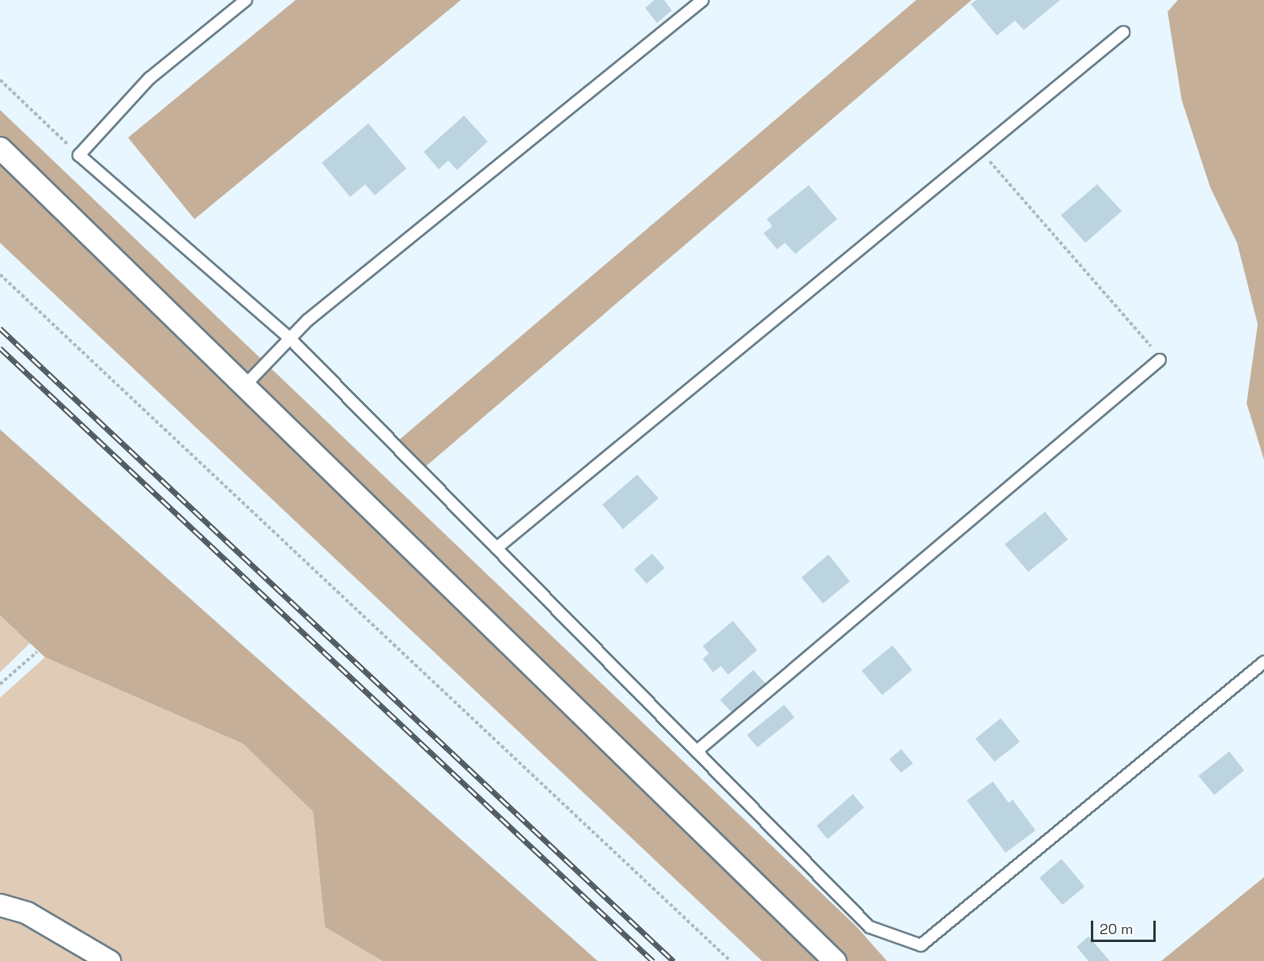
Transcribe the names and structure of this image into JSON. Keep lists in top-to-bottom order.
{
  "scale_bar": "20 m"
}
